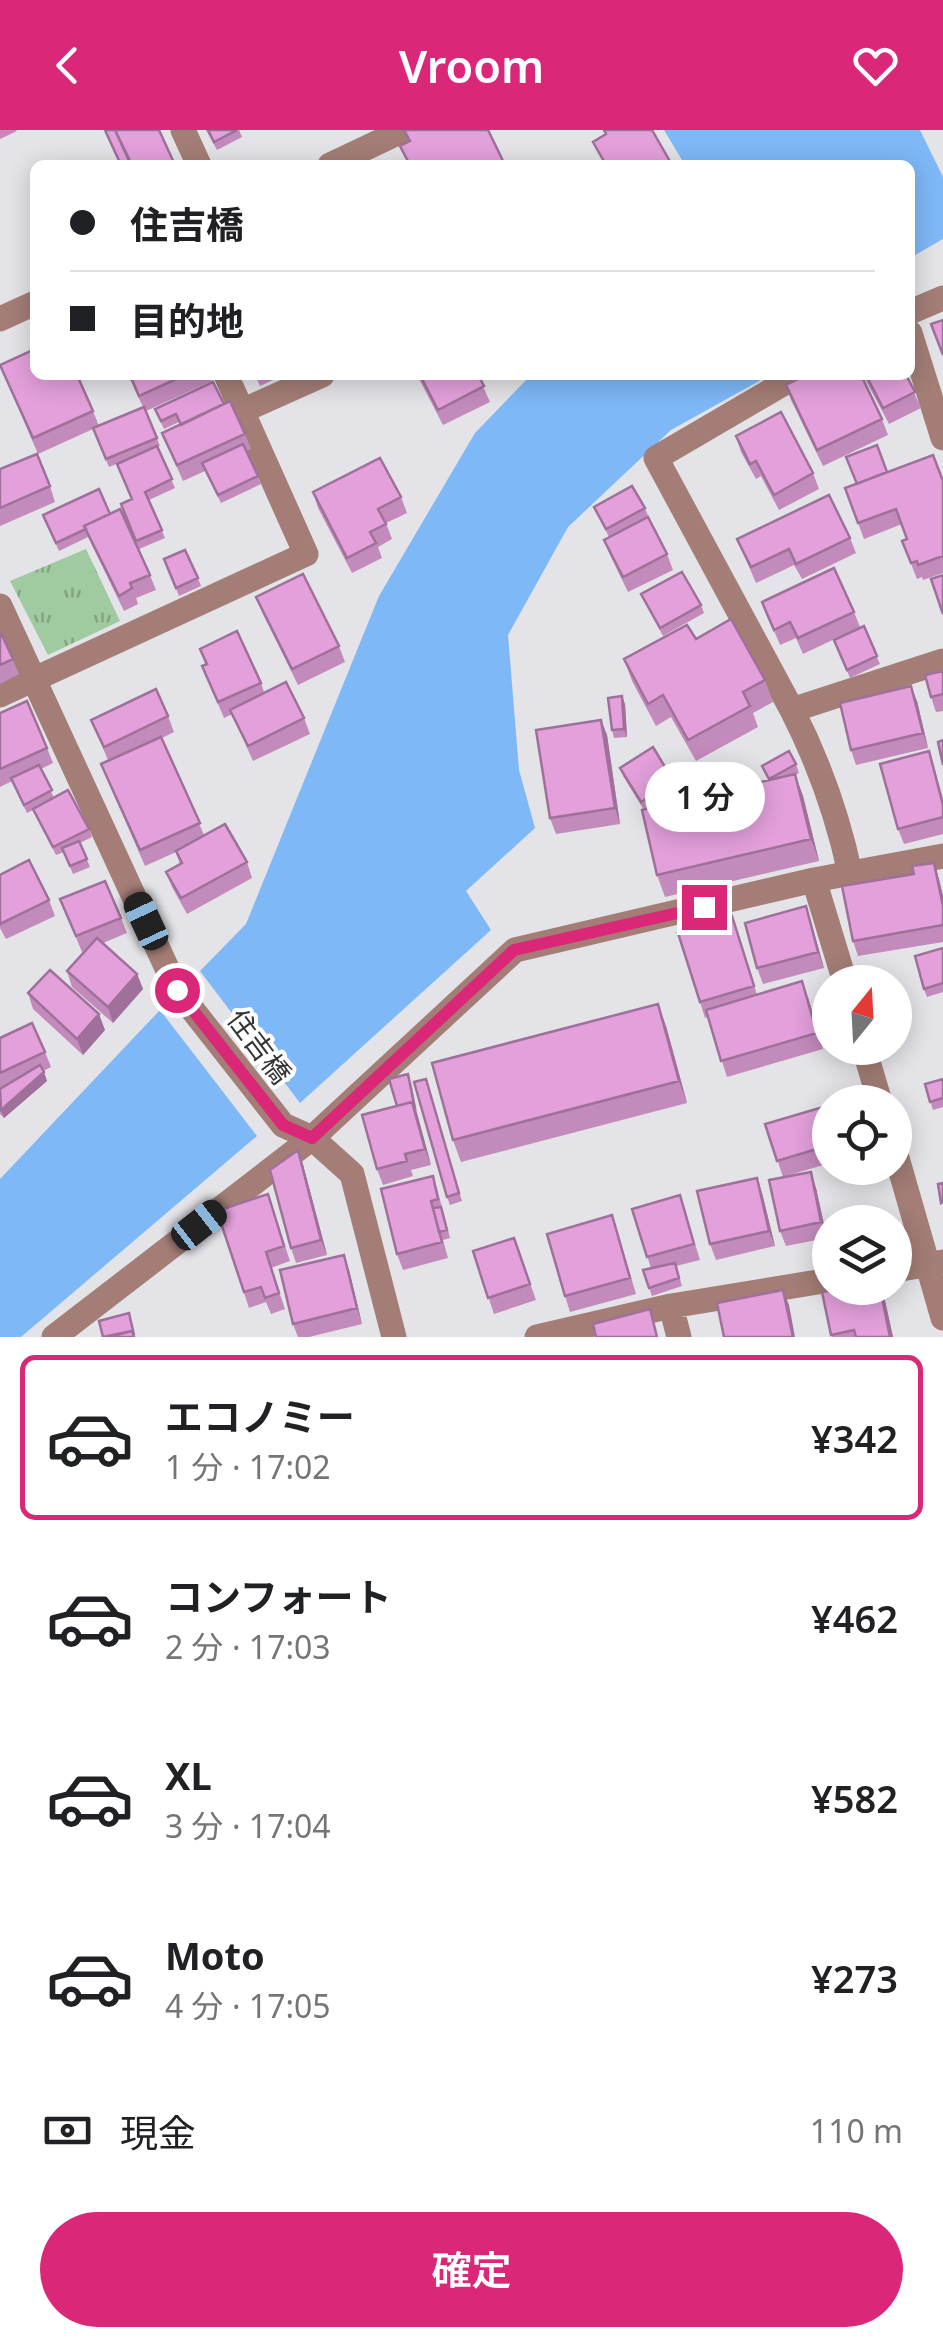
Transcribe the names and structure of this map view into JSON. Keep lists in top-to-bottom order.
{
  "streets": {
    "street": ["住吉橋"]
  },
  "north": "top",
  "page": {
    "header": "Vroom",
    "banner": ["住吉橋", "目的地"],
    "bubble": "1 分",
    "list": [
      {
        "name": "エコノミー",
        "note": "1 分 · 17:02",
        "value": "¥342"
      },
      {
        "name": "コンフォート",
        "note": "2 分 · 17:03",
        "value": "¥462"
      },
      {
        "name": "XL",
        "note": "3 分 · 17:04",
        "value": "¥582"
      },
      {
        "name": "Moto",
        "note": "4 分 · 17:05",
        "value": "¥273"
      }
    ],
    "pay": ["現金", "110 m"],
    "buttons": "確定"
  }
}
